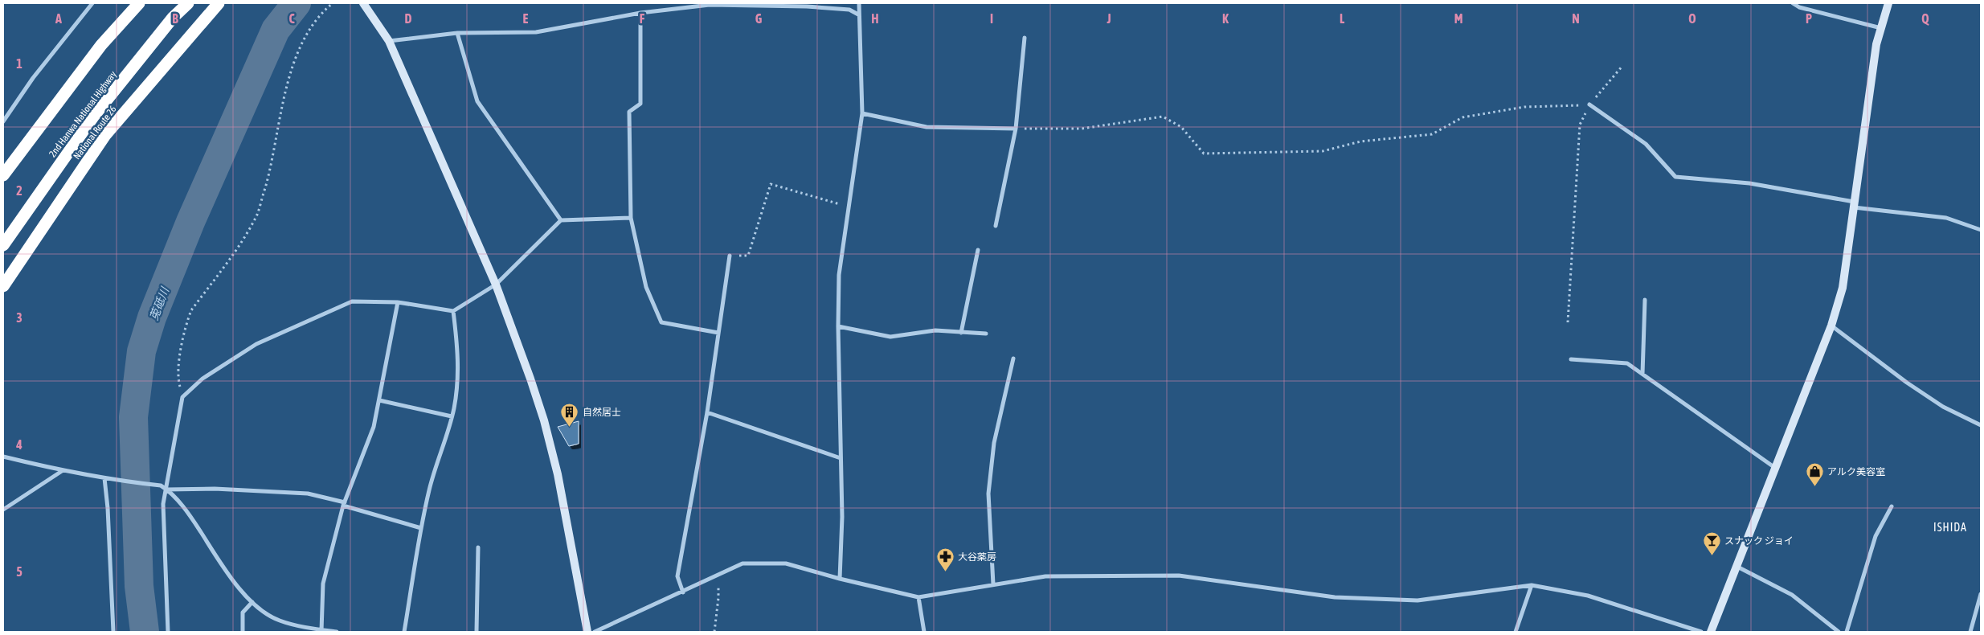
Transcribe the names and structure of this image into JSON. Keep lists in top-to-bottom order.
{
  "streets": {
    "highway": ["2nd Hanwa National Highway", "National Route 26"]
  },
  "districts": ["ISHIDA"],
  "water": ["莵砥川"],
  "places": {
    "building": ["自然居士"],
    "shop": ["アルク美容室"],
    "bar": ["スナック ジョイ"],
    "pharmacy": ["大谷薬房"]
  },
  "grid": {
    "columns": [
      "A",
      "B",
      "C",
      "D",
      "E",
      "F",
      "G",
      "H",
      "I",
      "J",
      "K",
      "L",
      "M",
      "N",
      "O",
      "P",
      "Q"
    ],
    "rows": [
      "1",
      "2",
      "3",
      "4",
      "5"
    ]
  }
}
